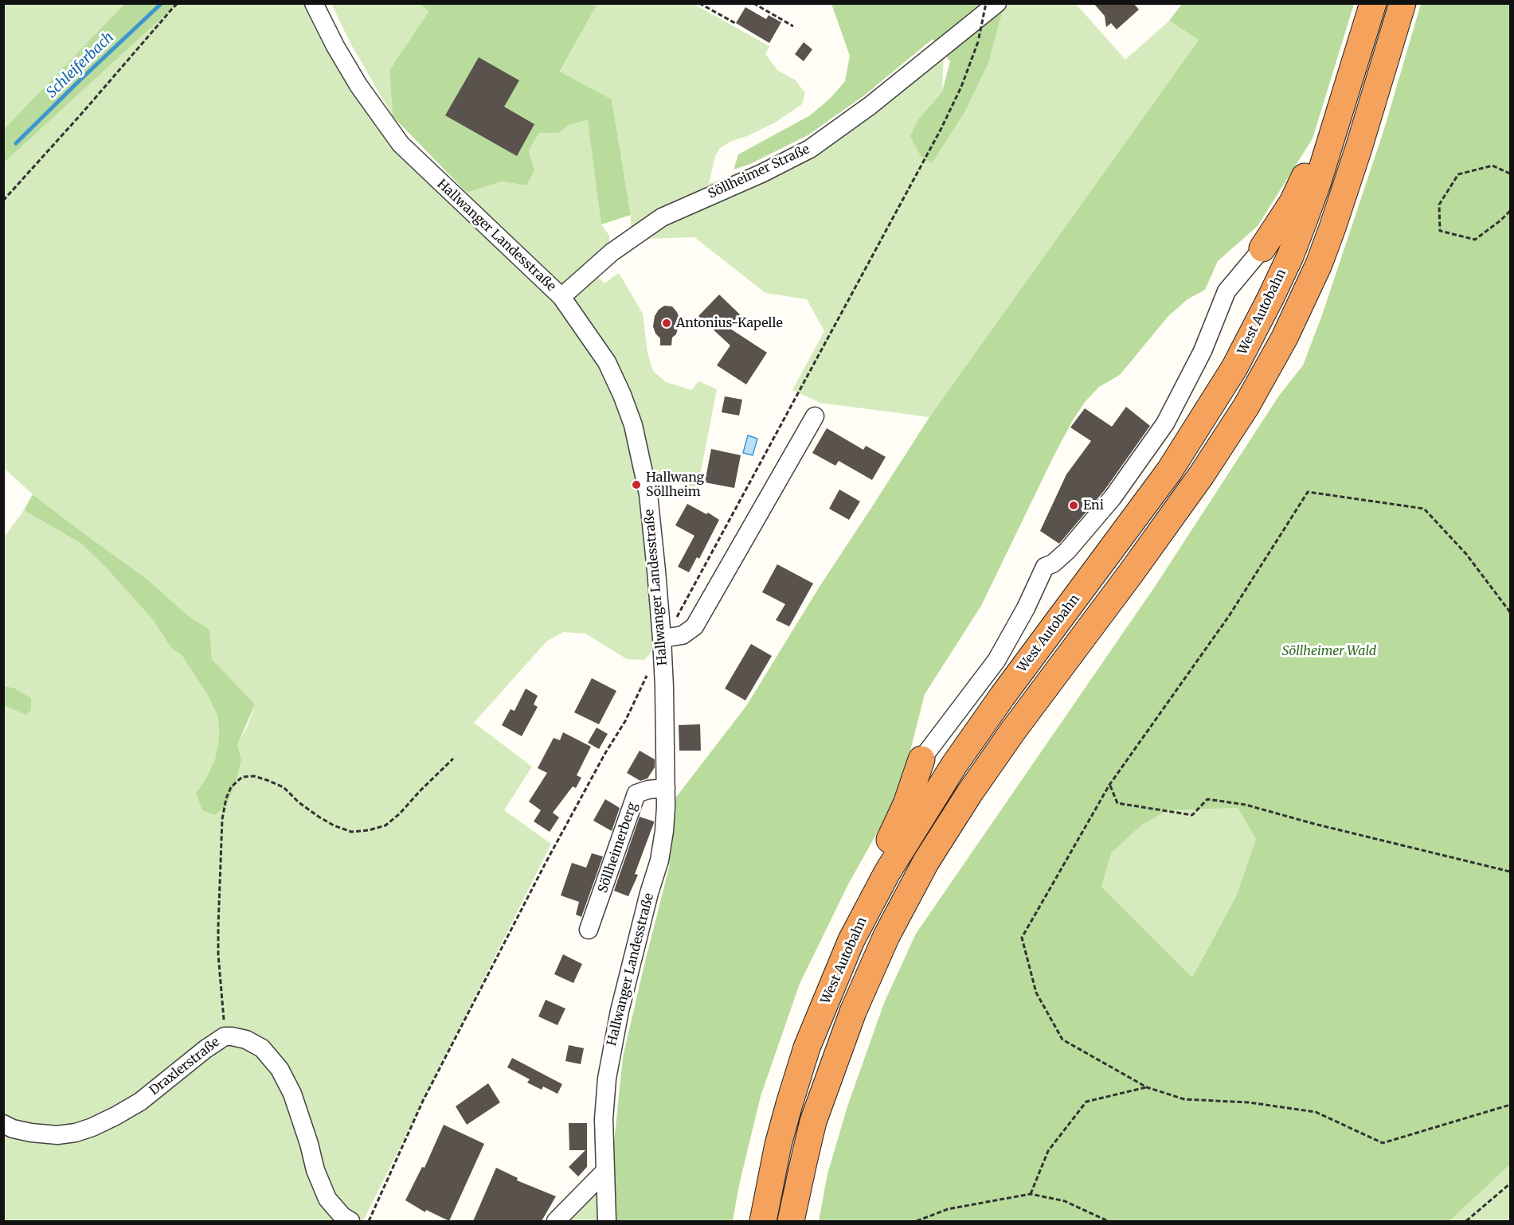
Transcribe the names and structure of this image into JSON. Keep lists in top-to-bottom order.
{
  "streets": {
    "highway": ["West Autobahn"],
    "street": [
      "Söllheimer Straße",
      "Hallwanger Landesstraße",
      "Söllheimerberg",
      "Draxlerstraße"
    ]
  },
  "crossings": [
    ["Söllheimer Straße", "Hallwanger Landesstraße"],
    ["Hallwanger Landesstraße", "Söllheimerberg"]
  ],
  "water": ["Schleiferbach"],
  "parks": ["Söllheimer Wald"],
  "places": ["Antonius-Kapelle", "Hallwang Söllheim", "Eni"]
}
